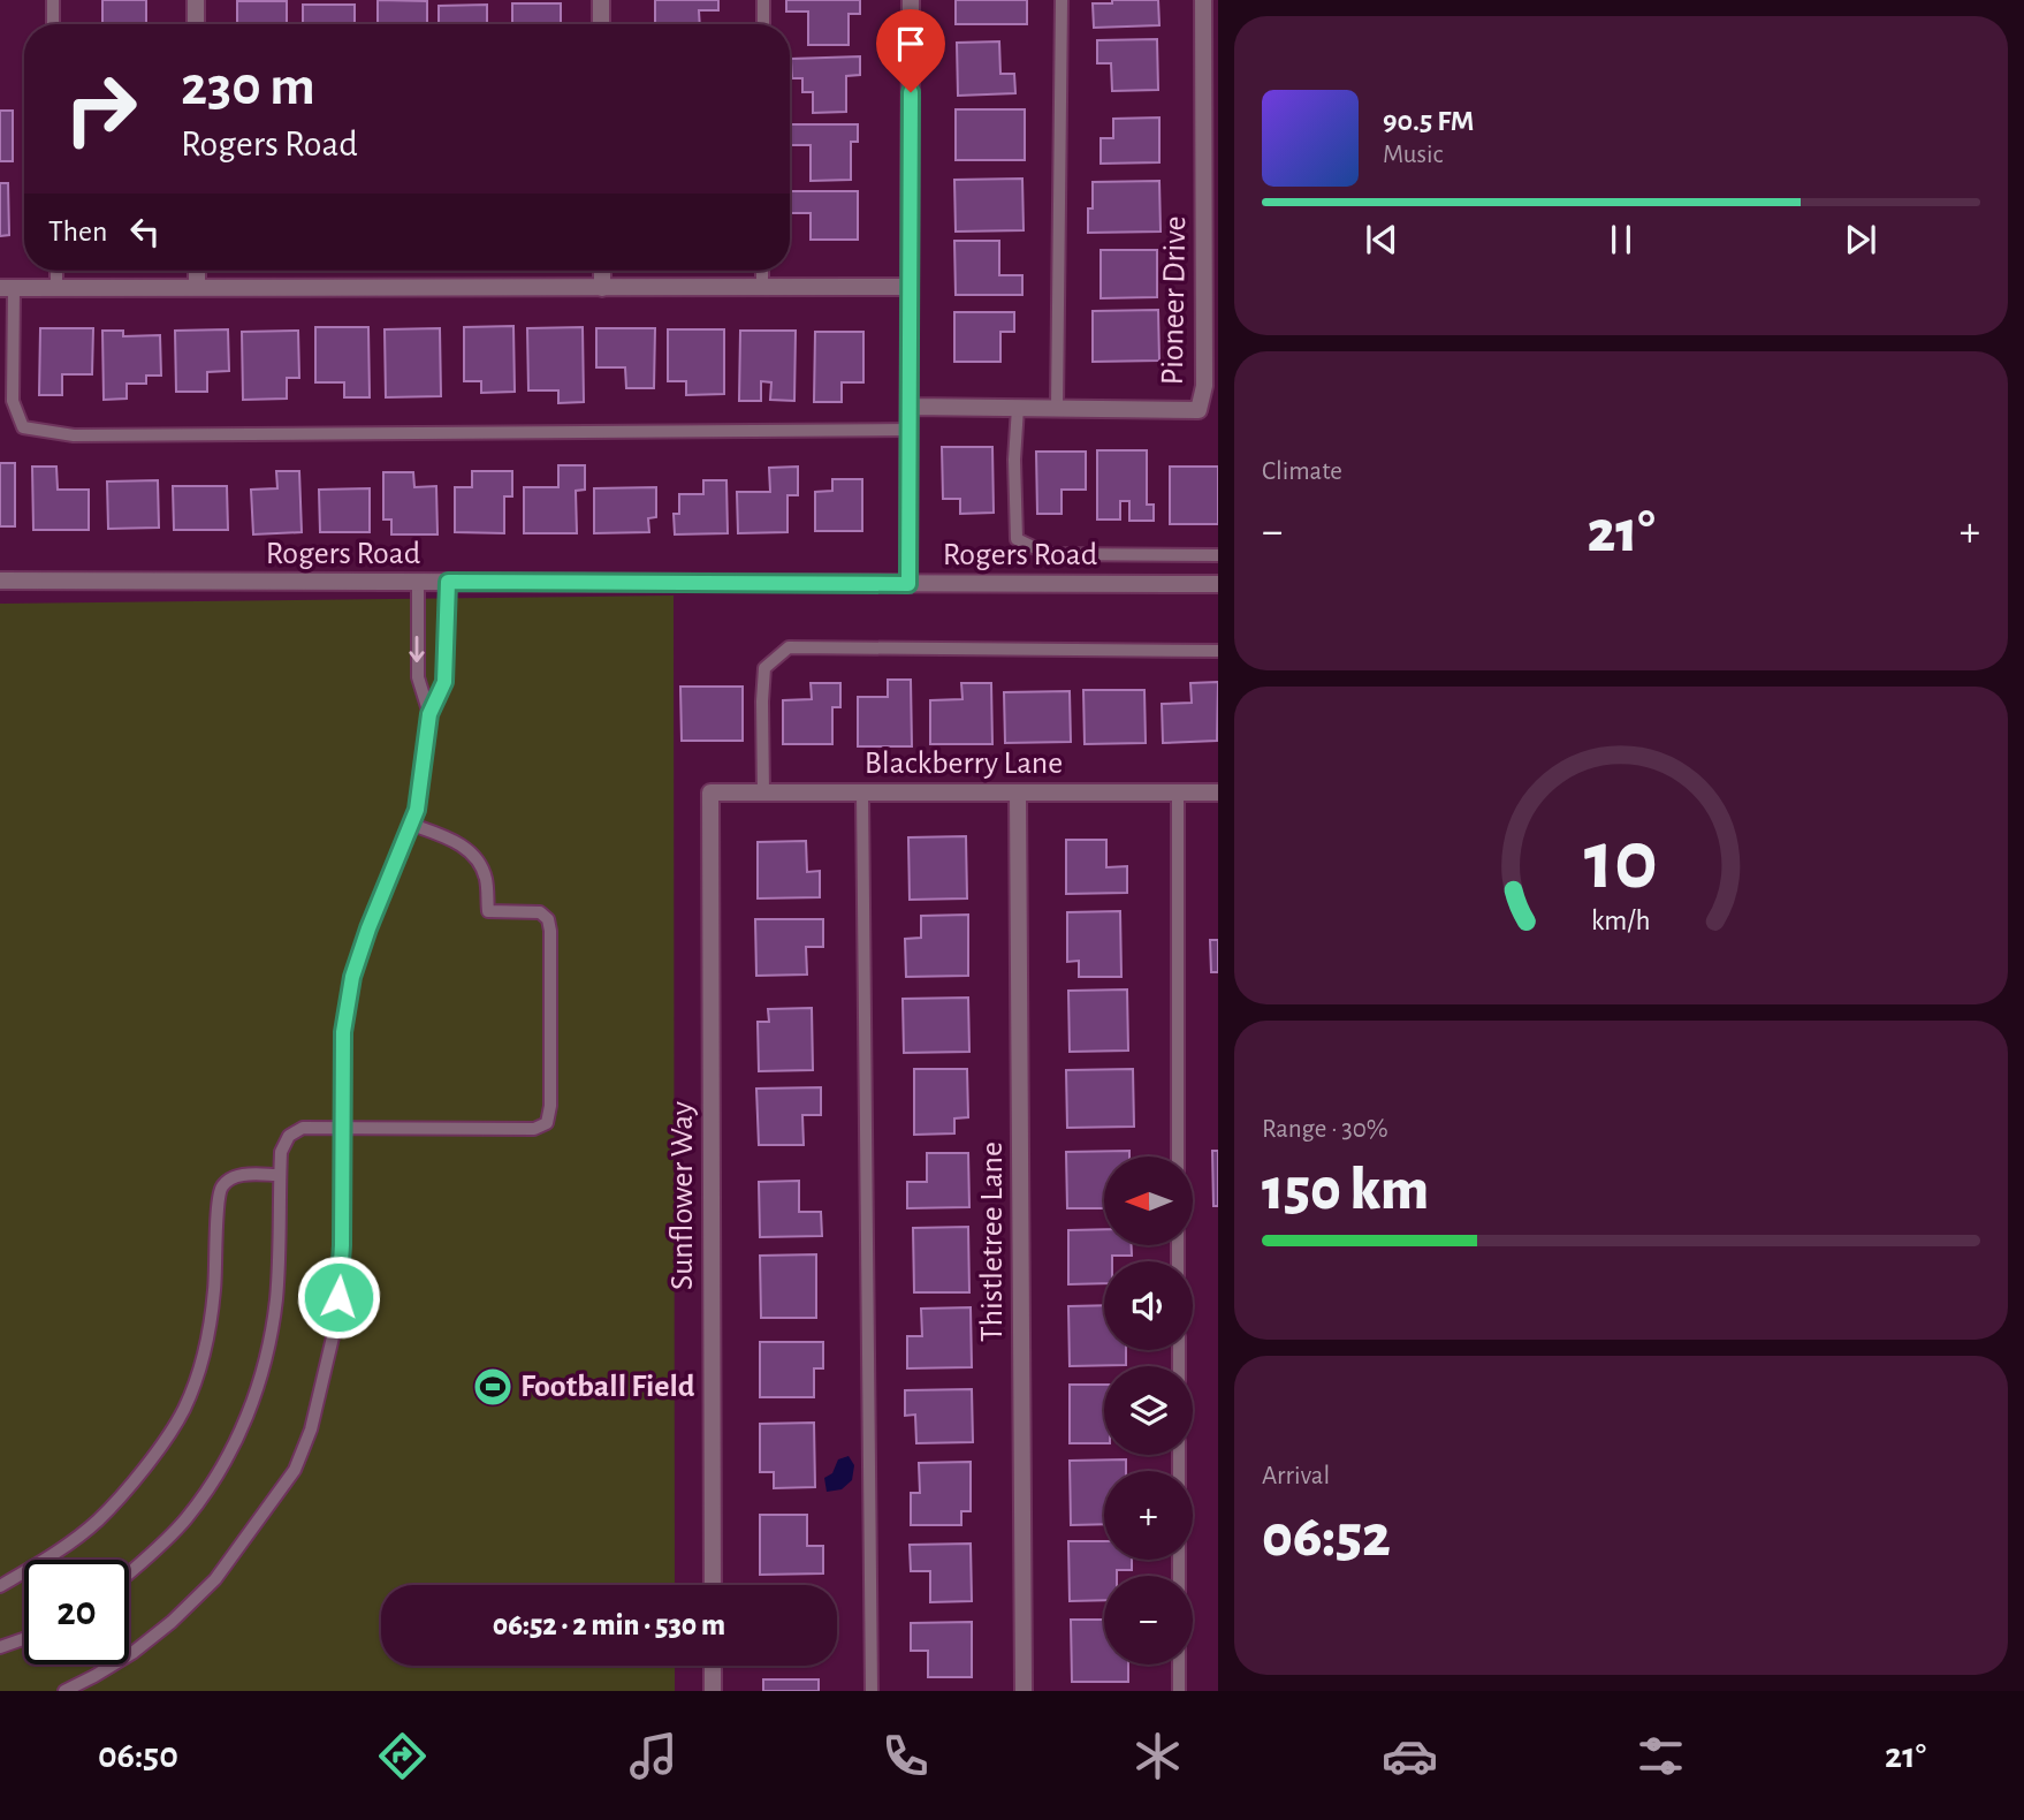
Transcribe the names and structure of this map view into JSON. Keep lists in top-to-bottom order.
{
  "streets": {
    "street": [
      "Pioneer Drive",
      "Rogers Road",
      "Blackberry Lane",
      "Sunflower Way",
      "Thistletree Lane"
    ]
  },
  "crossings": [
    ["Blackberry Lane", "Sunflower Way"],
    ["Blackberry Lane", "Thistletree Lane"]
  ],
  "places": {
    "sports": ["Football Field"]
  },
  "north": "left",
  "page": {
    "turn": ["230 m", "Rogers Road"],
    "song": ["90.5 FM", "Music"],
    "then": "Then",
    "tile": [
      "Climate",
      ["Range · 30%", "150 km"],
      ["Arrival", "06:52"]
    ],
    "heat": ["−", "21°", "+"],
    "map_buttons": ["+", "−"],
    "limit": "20",
    "trip": "06:52 · 2 min · 530 m",
    "tabs": ["06:50", "21°"],
    "gauge": ["10", "km/h"]
  }
}
